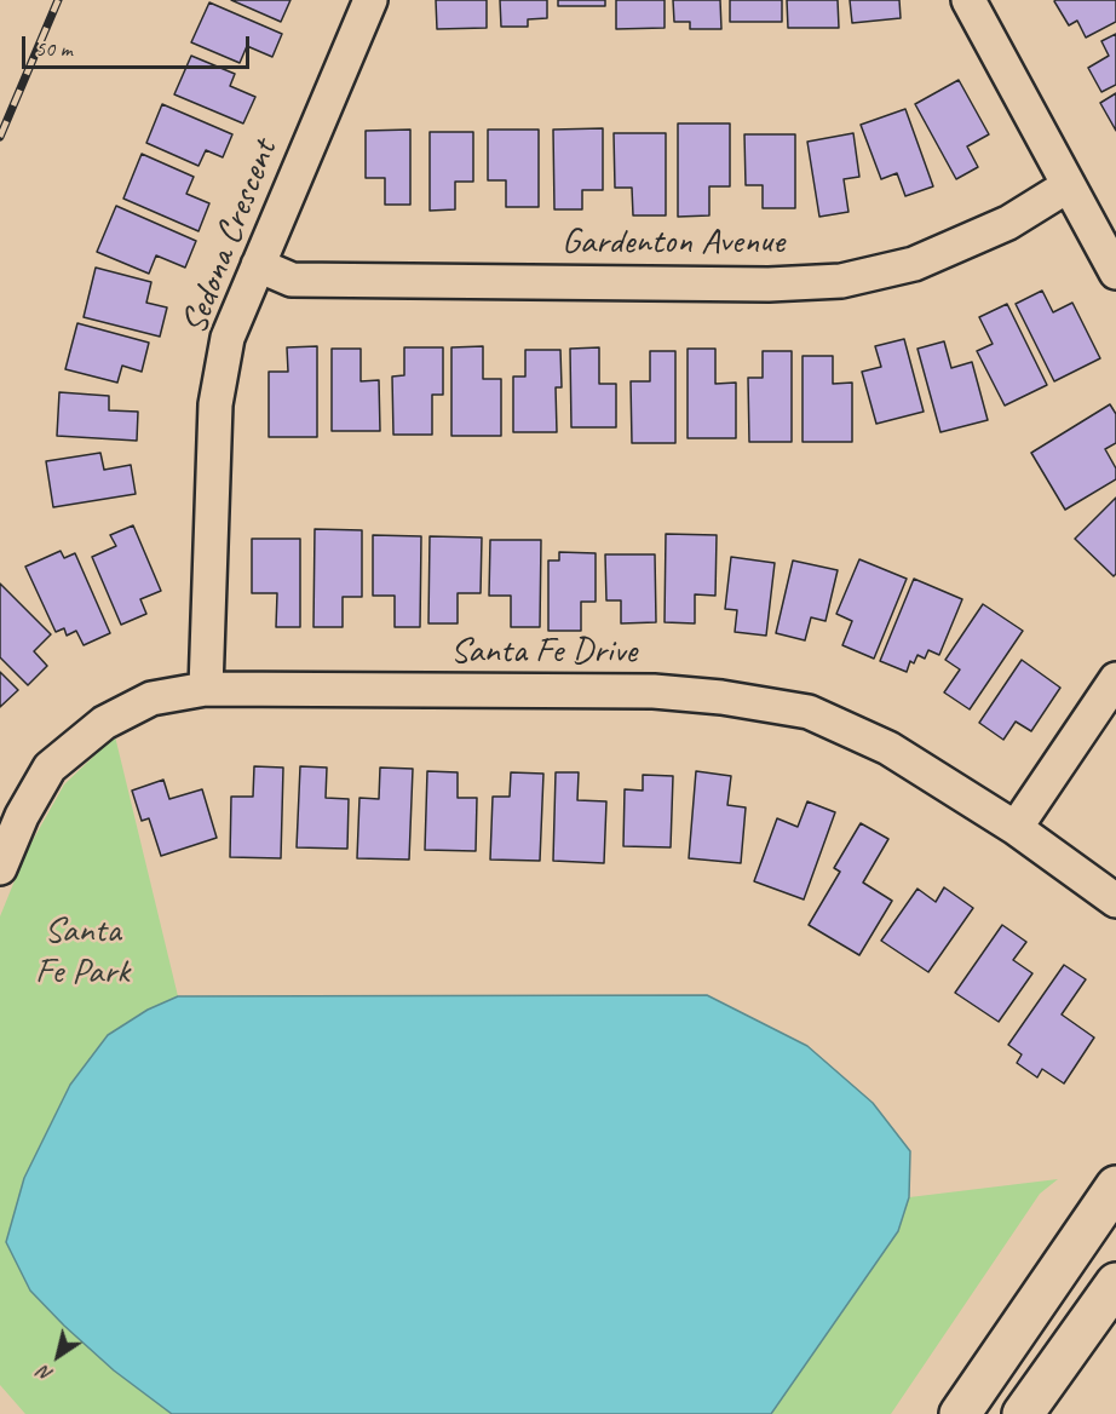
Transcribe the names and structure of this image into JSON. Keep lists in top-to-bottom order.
{
  "streets": {
    "street": ["Sedona Crescent", "Gardenton Avenue", "Santa Fe Drive"]
  },
  "crossings": [
    ["Sedona Crescent", "Gardenton Avenue"],
    ["Sedona Crescent", "Santa Fe Drive"]
  ],
  "parks": ["Santa Fe Park"],
  "scale_bar": "50 m",
  "north": "bottom left"
}
